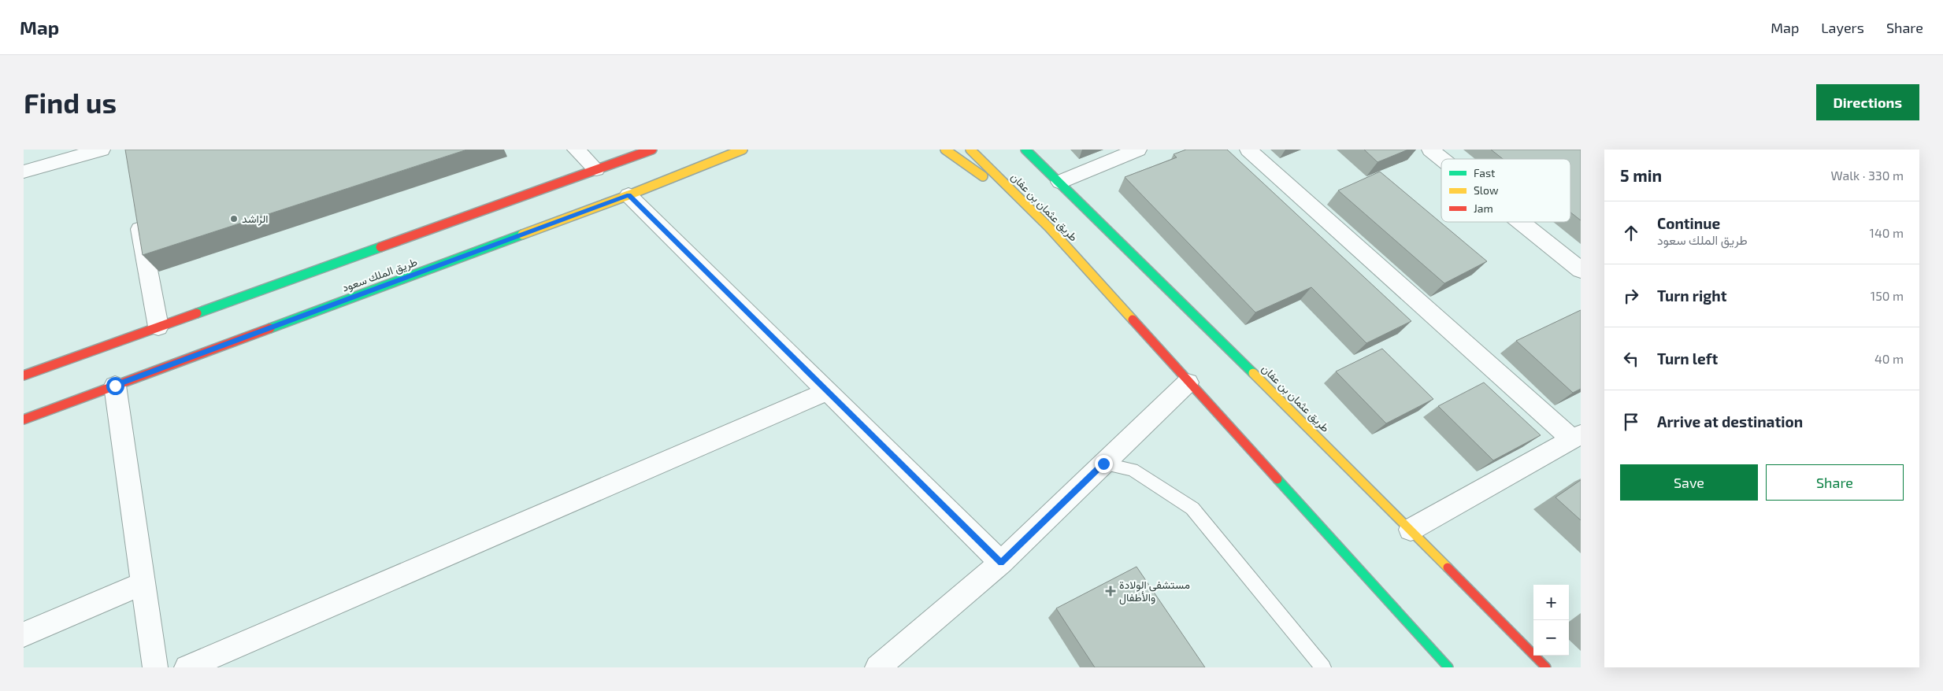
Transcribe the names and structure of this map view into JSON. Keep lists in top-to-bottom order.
{
  "streets": {
    "main road": ["طريق عثمان بن عفان", "طريق الملك سعود"]
  },
  "places": {
    "other": ["الراشد"],
    "health": ["مستشفى الولادة والأطفال"]
  },
  "legend": ["Fast", "Slow", "Jam"],
  "page": {
    "header": "Map",
    "nav": ["Map", "Layers", "Share"],
    "buttons": [
      "Directions",
      ["Save", "Share"]
    ],
    "title": "Find us",
    "heading": ["5 min", "Walk · 330 m"],
    "list": [
      ["Continue", "طريق الملك سعود", "140 m"],
      ["Turn right", "150 m"],
      ["Turn left", "40 m"],
      "Arrive at destination"
    ],
    "map_buttons": ["+", "−"]
  }
}
